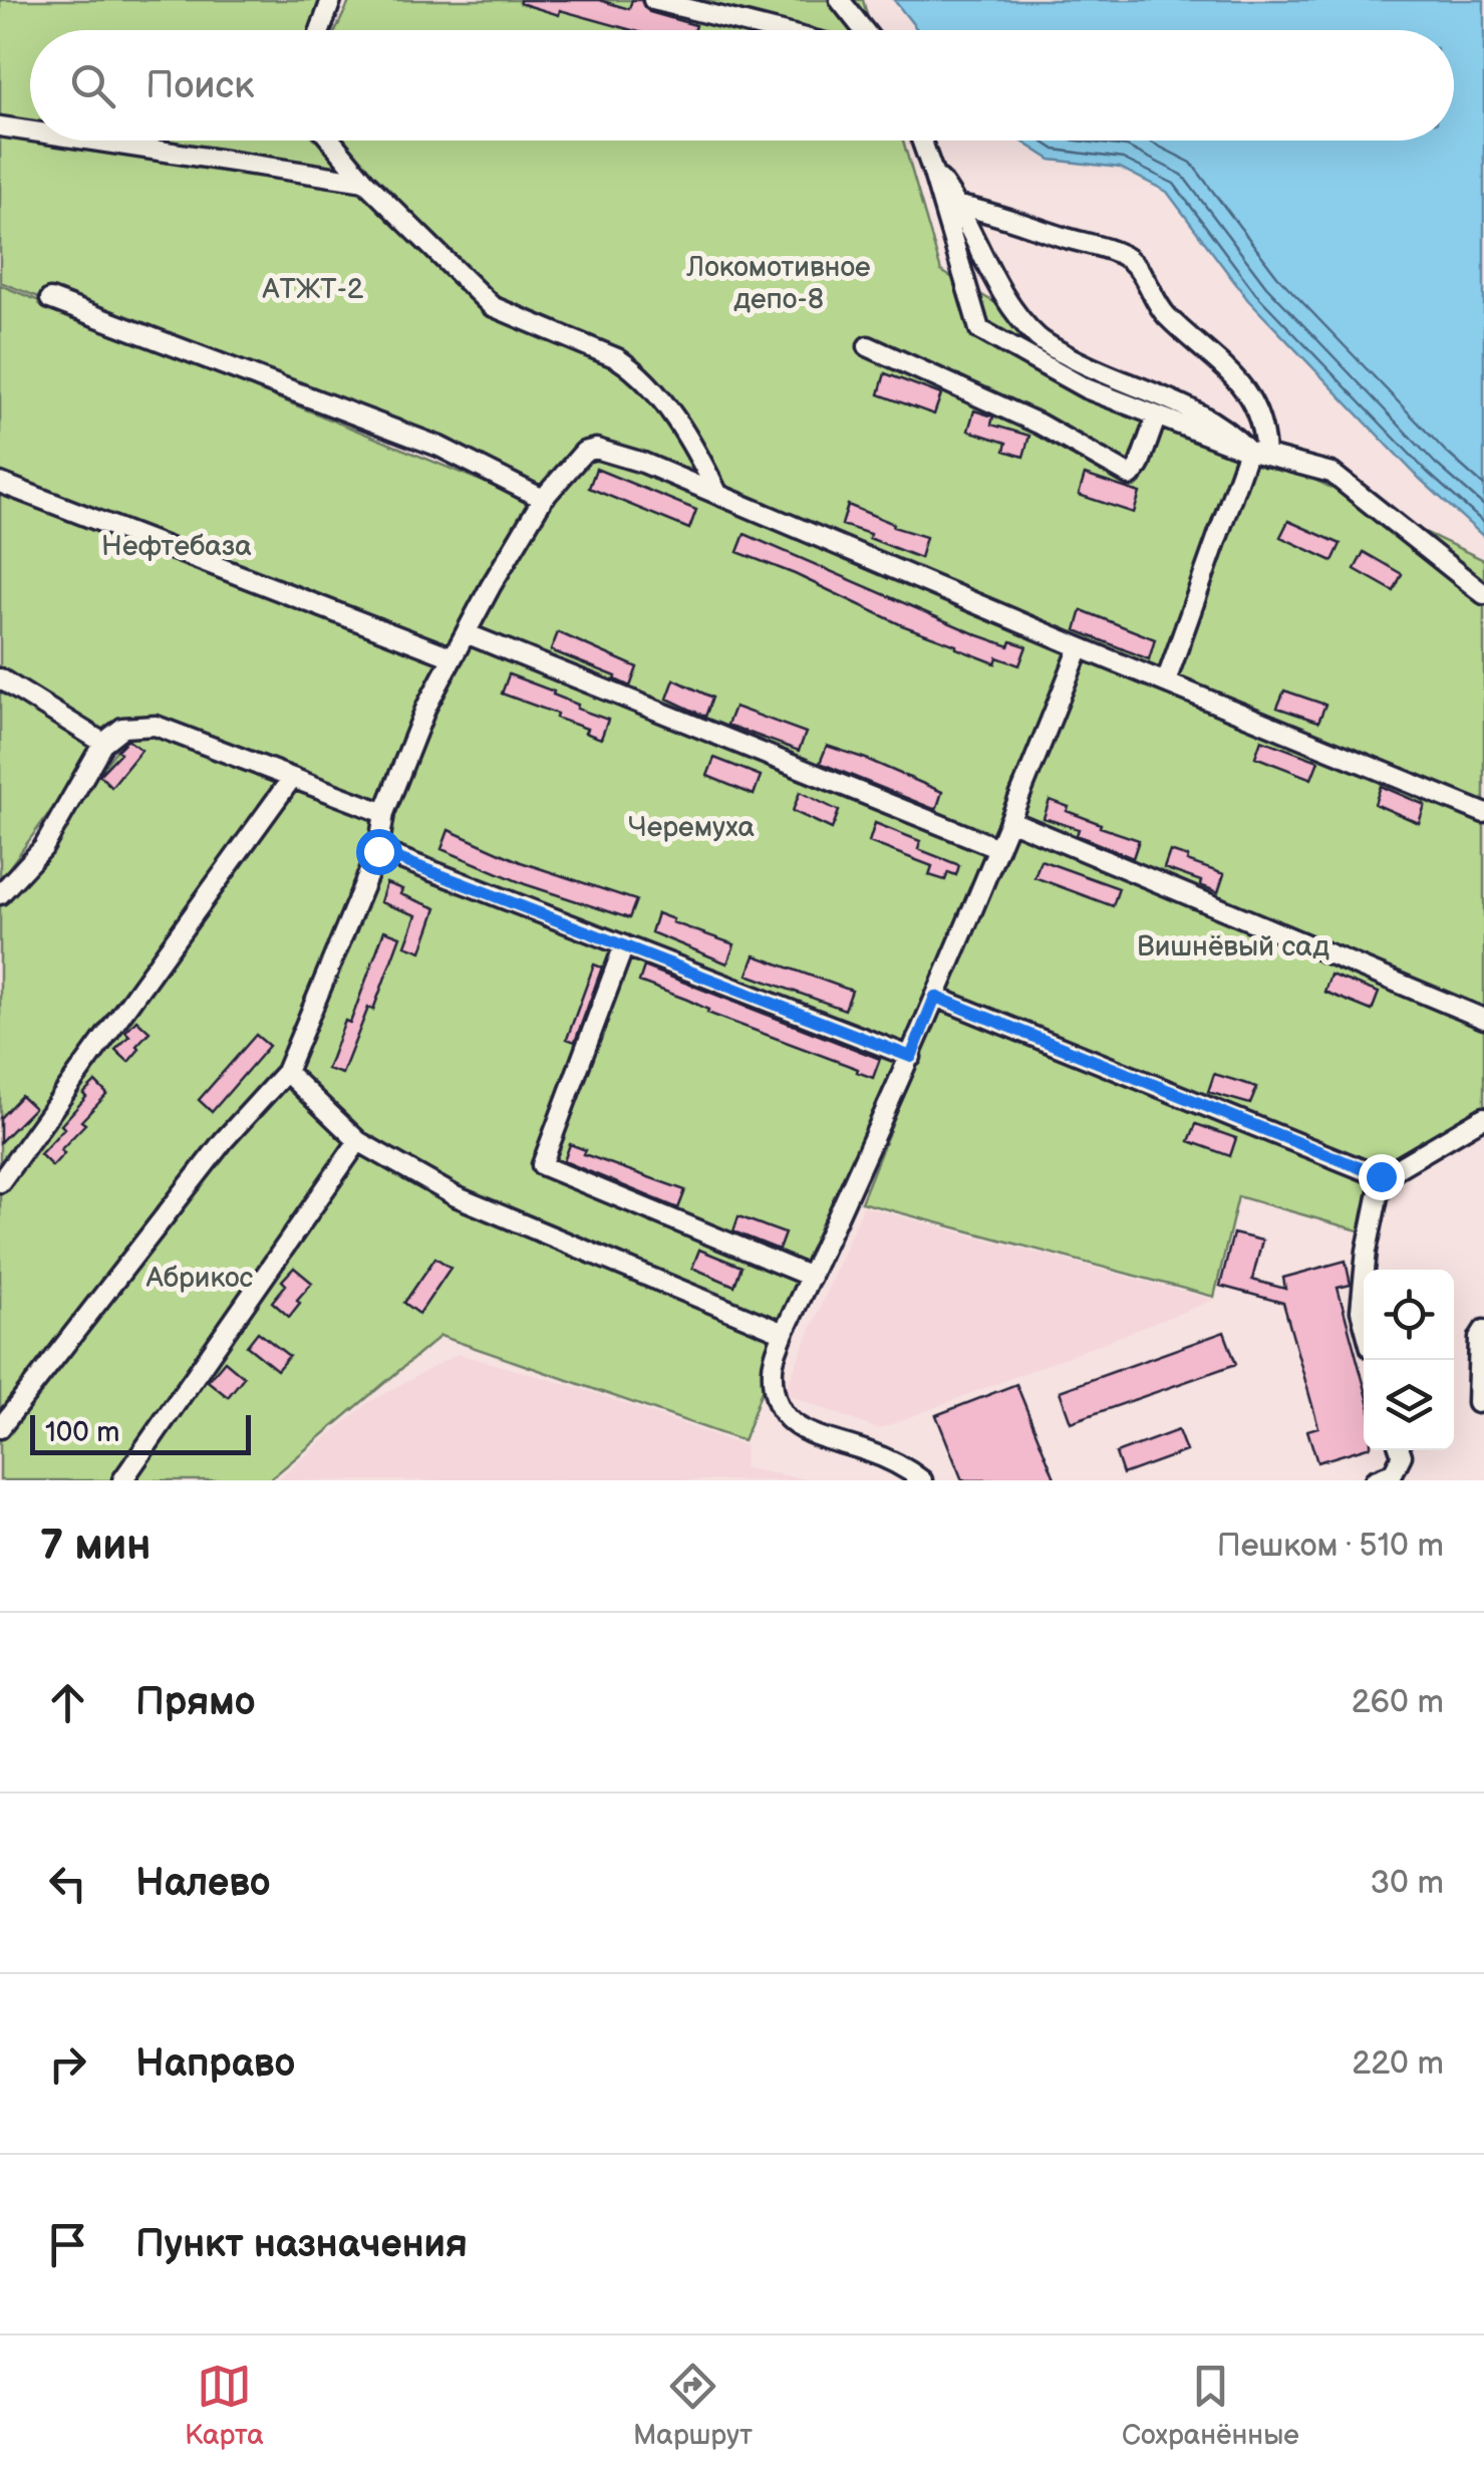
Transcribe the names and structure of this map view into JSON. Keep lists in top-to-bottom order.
{
  "parks": [
    "Локомотивное депо-8",
    "АТЖТ-2",
    "Нефтебаза",
    "Черемуха",
    "Вишнёвый сад",
    "Абрикос"
  ],
  "scale_bar": "100 m",
  "page": {
    "search": "Поиск",
    "scale": "100 m",
    "heading": ["7 мин", "Пешком · 510 m"],
    "list": [
      ["Прямо", "260 m"],
      ["Налево", "30 m"],
      ["Направо", "220 m"],
      "Пункт назначения"
    ],
    "nav": ["Карта", "Маршрут", "Сохранённые"]
  }
}
